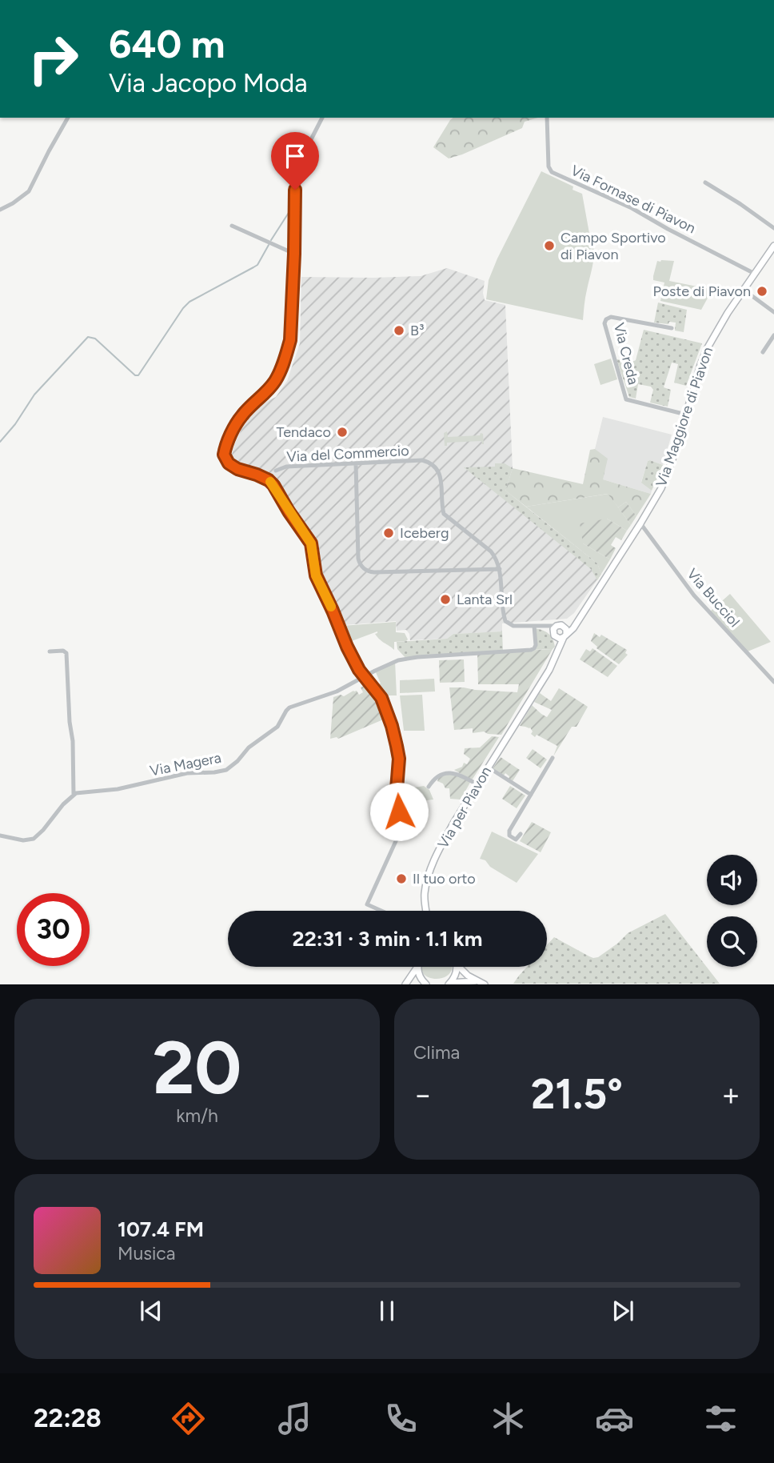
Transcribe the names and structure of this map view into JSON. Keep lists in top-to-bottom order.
{
  "streets": {
    "main road": ["Via Maggiore di Piavon", "Via per Piavon"],
    "street": [
      "Via Fornase di Piavon",
      "Via Creda",
      "Via del Commercio",
      "Via Bucciol",
      "Via Magera"
    ]
  },
  "crossings": [
    ["Via Fornase di Piavon", "Via Maggiore di Piavon"],
    ["Via Creda", "Via Maggiore di Piavon"],
    ["Via Maggiore di Piavon", "Via del Commercio"],
    ["Via Maggiore di Piavon", "Via Bucciol"],
    ["Via Maggiore di Piavon", "Via per Piavon"],
    ["Via del Commercio", "Via Magera"],
    ["Via del Commercio", "Via per Piavon"]
  ],
  "places": [
    "Campo Sportivo di Piavon",
    "Poste di Piavon",
    "B³",
    "Tendaco",
    "Iceberg",
    "Lanta Srl",
    "Il tuo orto"
  ],
  "page": {
    "turn": ["640 m", "Via Jacopo Moda"],
    "limit": "30",
    "trip": "22:31 · 3 min · 1.1 km",
    "tile": [
      ["20", "km/h"],
      "Clima"
    ],
    "heat": ["−", "21.5°", "+"],
    "song": ["107.4 FM", "Musica"],
    "tabs": "22:28"
  }
}
